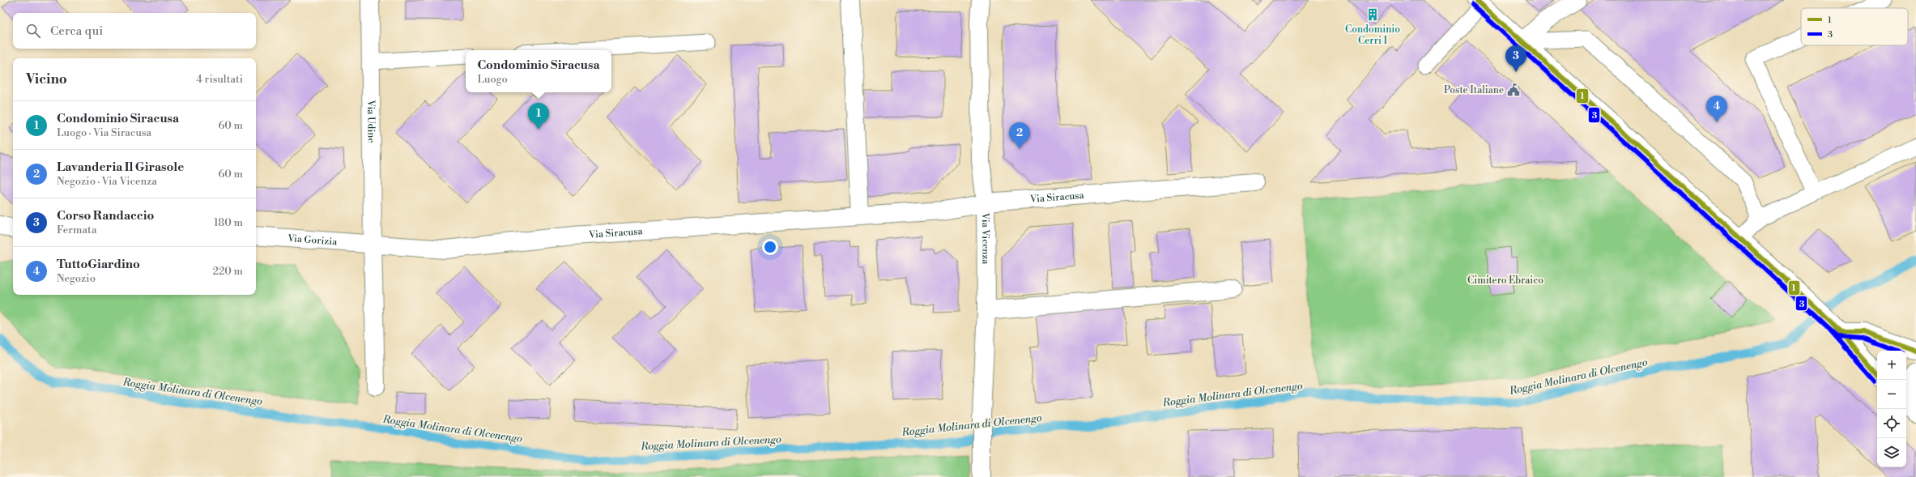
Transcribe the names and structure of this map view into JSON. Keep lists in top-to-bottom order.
{
  "streets": {
    "street": [
      "Via Udine",
      "Via Siracusa",
      "Via Vicenza",
      "Via Gorizia"
    ]
  },
  "crossings": [
    ["Via Udine", "Via Siracusa"],
    ["Via Udine", "Via Gorizia"],
    ["Via Siracusa", "Via Vicenza"],
    ["Via Siracusa", "Via Gorizia"]
  ],
  "water": ["Roggia Molinara di Olcenengo"],
  "parks": ["Cimitero Ebraico"],
  "places": {
    "building": ["Condominio Cerri I"],
    "public building": ["Poste Italiane"]
  },
  "lines": ["transit line 1", "transit line 3"],
  "legend": ["1", "3"],
  "page": {
    "search": "Cerca qui",
    "pins": [
      "3",
      "4",
      "1",
      "2"
    ],
    "popup": ["Condominio Siracusa", "Luogo"],
    "heading": ["Vicino", "4 risultati"],
    "list": [
      {
        "mark": "1",
        "name": "Condominio Siracusa",
        "note": "Luogo · Via Siracusa",
        "value": "60 m"
      },
      {
        "mark": "2",
        "name": "Lavanderia Il Girasole",
        "note": "Negozio · Via Vicenza",
        "value": "60 m"
      },
      {
        "mark": "3",
        "name": "Corso Randaccio",
        "note": "Fermata",
        "value": "180 m"
      },
      {
        "mark": "4",
        "name": "TuttoGiardino",
        "note": "Negozio",
        "value": "220 m"
      }
    ],
    "map_buttons": ["+", "−"]
  }
}
